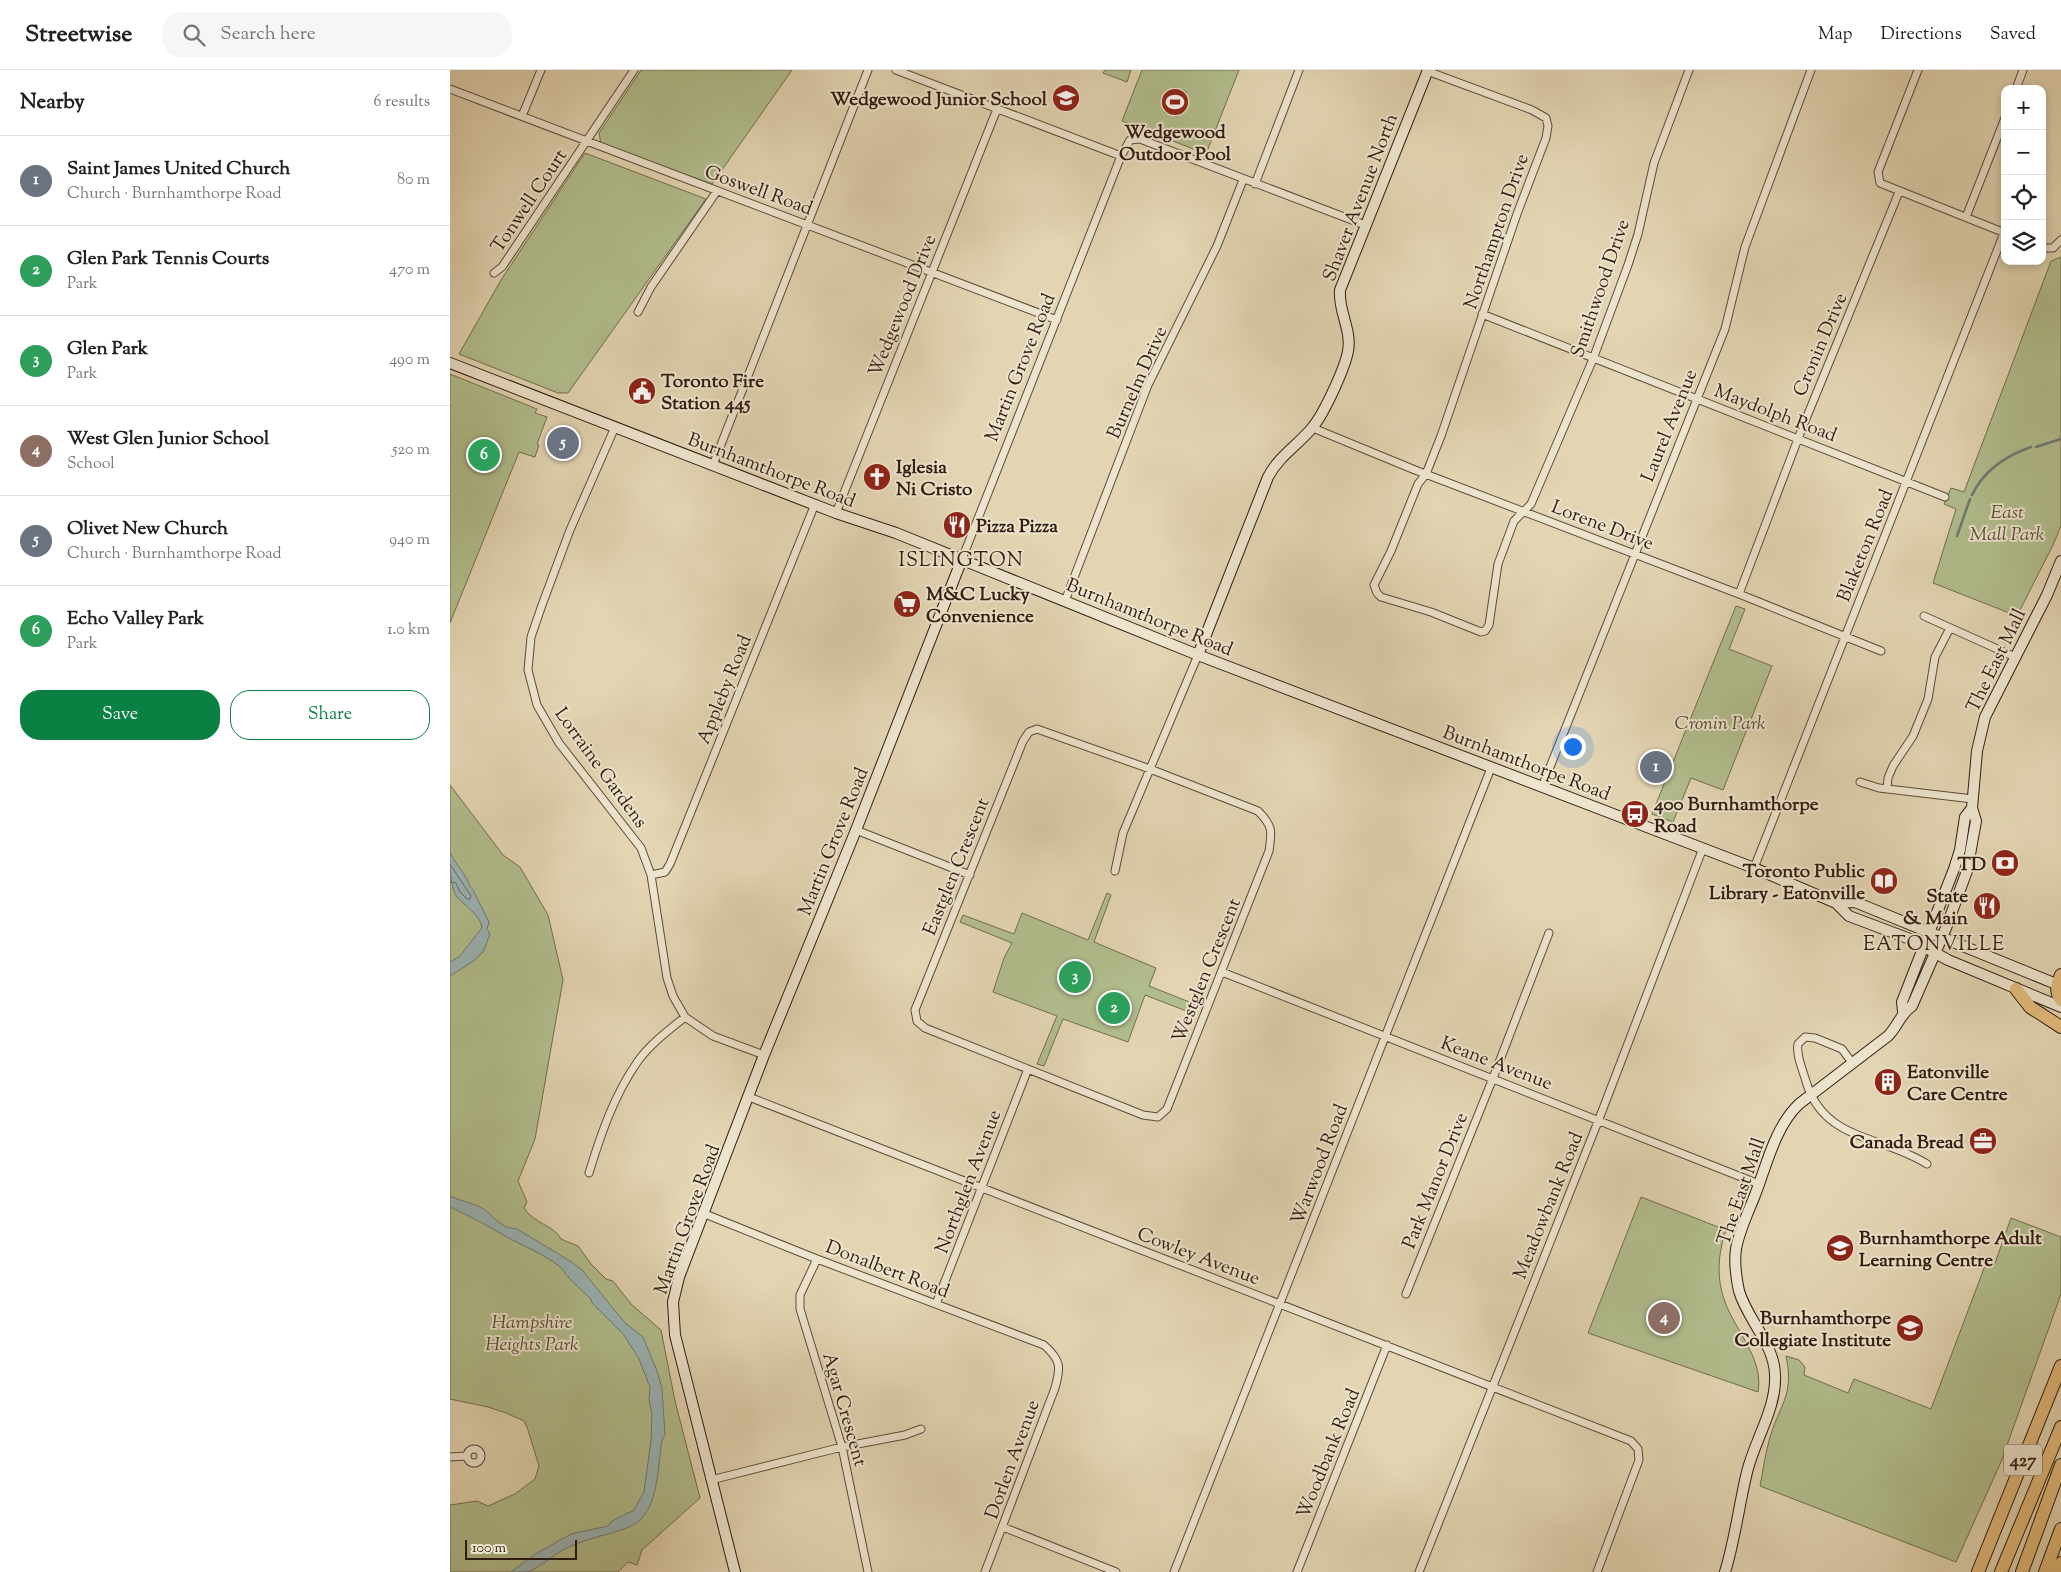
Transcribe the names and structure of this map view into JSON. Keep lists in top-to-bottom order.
{
  "streets": {
    "highway": ["427"],
    "main road": [
      "Shaver Avenue North",
      "Martin Grove Road",
      "Burnhamthorpe Road",
      "The East Mall"
    ],
    "street": [
      "Goswell Road",
      "Tonwell Court",
      "Northampton Drive",
      "Smithwood Drive",
      "Wedgewood Drive",
      "Cronin Drive",
      "Burnelm Drive",
      "Maydolph Road",
      "Laurel Avenue",
      "Lorene Drive",
      "Blaketon Road",
      "Appleby Road",
      "Lorraine Gardens",
      "Eastglen Crescent",
      "Westglen Crescent",
      "Keane Avenue",
      "Warwood Road",
      "Park Manor Drive",
      "Northglen Avenue",
      "Meadowbank Road",
      "Cowley Avenue",
      "Donalbert Road",
      "Agar Crescent",
      "Woodbank Road",
      "Dorlen Avenue"
    ]
  },
  "crossings": [
    ["Goswell Road", "Tonwell Court"],
    ["Goswell Road", "Wedgewood Drive"],
    ["Goswell Road", "Martin Grove Road"],
    ["Shaver Avenue North", "Northampton Drive"],
    ["Shaver Avenue North", "Burnhamthorpe Road"],
    ["Shaver Avenue North", "Lorene Drive"],
    ["Shaver Avenue North", "Eastglen Crescent"],
    ["Shaver Avenue North", "Westglen Crescent"],
    ["Northampton Drive", "Smithwood Drive"],
    ["Northampton Drive", "Maydolph Road"],
    ["Northampton Drive", "Lorene Drive"],
    ["Smithwood Drive", "Maydolph Road"],
    ["Smithwood Drive", "Lorene Drive"],
    ["Wedgewood Drive", "Burnhamthorpe Road"],
    ["Cronin Drive", "Maydolph Road"],
    ["Cronin Drive", "Lorene Drive"],
    ["Martin Grove Road", "Burnelm Drive"],
    ["Martin Grove Road", "Burnhamthorpe Road"],
    ["Martin Grove Road", "Lorraine Gardens"],
    ["Martin Grove Road", "Cowley Avenue"],
    ["Martin Grove Road", "Donalbert Road"],
    ["Burnelm Drive", "Burnhamthorpe Road"],
    ["Maydolph Road", "Laurel Avenue"],
    ["Maydolph Road", "Blaketon Road"],
    ["Laurel Avenue", "Burnhamthorpe Road"],
    ["Laurel Avenue", "Lorene Drive"],
    ["Burnhamthorpe Road", "Blaketon Road"],
    ["Burnhamthorpe Road", "The East Mall"],
    ["Burnhamthorpe Road", "Appleby Road"],
    ["Burnhamthorpe Road", "Lorraine Gardens"],
    ["Burnhamthorpe Road", "Warwood Road"],
    ["Burnhamthorpe Road", "Meadowbank Road"],
    ["Lorene Drive", "Blaketon Road"],
    ["The East Mall", "Keane Avenue"],
    ["Appleby Road", "Lorraine Gardens"],
    ["Eastglen Crescent", "Westglen Crescent"],
    ["Eastglen Crescent", "Northglen Avenue"],
    ["Westglen Crescent", "Keane Avenue"],
    ["Westglen Crescent", "Northglen Avenue"],
    ["Keane Avenue", "Warwood Road"],
    ["Keane Avenue", "Park Manor Drive"],
    ["Keane Avenue", "Meadowbank Road"],
    ["Warwood Road", "Cowley Avenue"],
    ["Northglen Avenue", "Cowley Avenue"],
    ["Northglen Avenue", "Donalbert Road"],
    ["Meadowbank Road", "Cowley Avenue"],
    ["Cowley Avenue", "Woodbank Road"],
    ["Donalbert Road", "Agar Crescent"],
    ["Donalbert Road", "Dorlen Avenue"]
  ],
  "districts": ["ISLINGTON", "EATONVILLE"],
  "parks": ["East Mall Park", "Cronin Park", "Hampshire Heights Park"],
  "places": {
    "school or university": ["Wedgewood Junior School", "Burnhamthorpe Adult Learning Centre", "Burnhamthorpe Collegiate Institute"],
    "sports": ["Wedgewood Outdoor Pool"],
    "public building": ["Toronto Fire Station 445"],
    "church": ["Iglesia Ni Cristo"],
    "restaurant": ["Pizza Pizza", "State & Main"],
    "supermarket": ["M&C Lucky Convenience"],
    "bus stop": ["400 Burnhamthorpe Road"],
    "bank": ["TD"],
    "library": ["Toronto Public Library - Eatonville"],
    "building": ["Eatonville Care Centre"],
    "office": ["Canada Bread"]
  },
  "scale_bar": "100 m",
  "page": {
    "header": "Streetwise",
    "search": "Search here",
    "nav": ["Map", "Directions", "Saved"],
    "heading": ["Nearby", "6 results"],
    "map_buttons": ["+", "−"],
    "list": [
      {
        "mark": "1",
        "name": "Saint James United Church",
        "note": "Church · Burnhamthorpe Road",
        "value": "80 m"
      },
      {
        "mark": "2",
        "name": "Glen Park Tennis Courts",
        "note": "Park",
        "value": "470 m"
      },
      {
        "mark": "3",
        "name": "Glen Park",
        "note": "Park",
        "value": "490 m"
      },
      {
        "mark": "4",
        "name": "West Glen Junior School",
        "note": "School",
        "value": "520 m"
      },
      {
        "mark": "5",
        "name": "Olivet New Church",
        "note": "Church · Burnhamthorpe Road",
        "value": "940 m"
      },
      {
        "mark": "6",
        "name": "Echo Valley Park",
        "note": "Park",
        "value": "1.0 km"
      }
    ],
    "pins": [
      "5",
      "6",
      "1",
      "3",
      "2",
      "4"
    ],
    "buttons": ["Save", "Share"],
    "scale": "100 m"
  }
}
